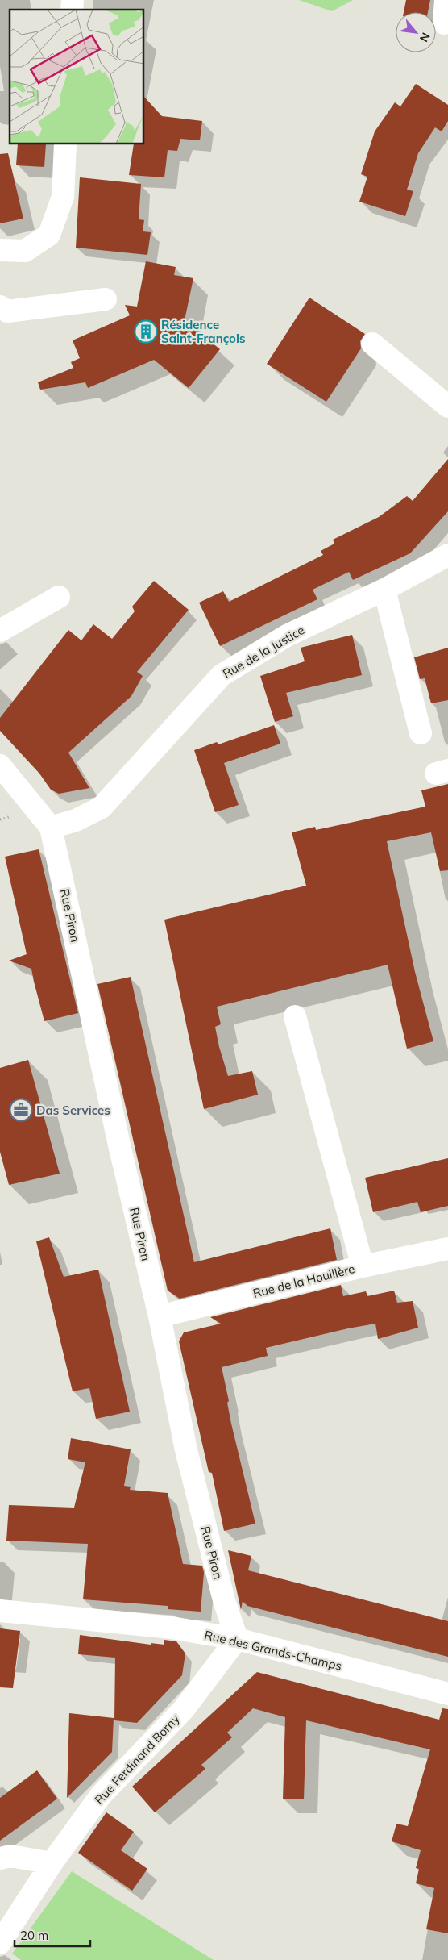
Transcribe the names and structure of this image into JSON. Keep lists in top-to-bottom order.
{
  "streets": {
    "street": [
      "Rue de la Justice",
      "Rue Piron",
      "Rue de la Houillère",
      "Rue des Grands-Champs",
      "Rue Ferdinand Borny"
    ]
  },
  "crossings": [
    ["Rue de la Justice", "Rue Piron"],
    ["Rue Piron", "Rue de la Houillère"],
    ["Rue Piron", "Rue des Grands-Champs"],
    ["Rue Piron", "Rue Ferdinand Borny"],
    ["Rue des Grands-Champs", "Rue Ferdinand Borny"]
  ],
  "places": {
    "building": ["Résidence Saint-François"],
    "office": ["Das Services"]
  },
  "scale_bar": "20 m",
  "north": "bottom right"
}
